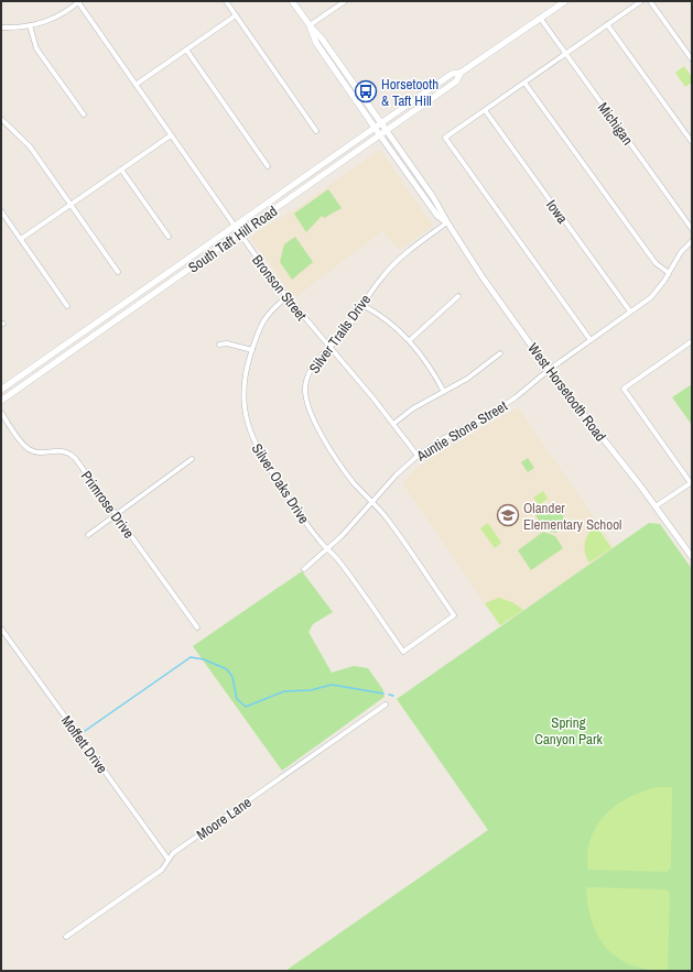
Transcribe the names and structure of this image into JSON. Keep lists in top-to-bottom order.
{
  "streets": {
    "main road": ["South Taft Hill Road", "West Horsetooth Road"],
    "street": [
      "Michigan",
      "Iowa",
      "Bronson Street",
      "Silver Trails Drive",
      "Auntie Stone Street",
      "Silver Oaks Drive",
      "Primrose Drive",
      "Moffett Drive",
      "Moore Lane"
    ]
  },
  "crossings": [
    ["Michigan", "South Taft Hill Road"],
    ["Iowa", "Auntie Stone Street"],
    ["South Taft Hill Road", "Bronson Street"],
    ["South Taft Hill Road", "West Horsetooth Road"],
    ["Bronson Street", "Silver Trails Drive"],
    ["Bronson Street", "Auntie Stone Street"],
    ["Bronson Street", "Silver Oaks Drive"],
    ["Silver Trails Drive", "West Horsetooth Road"],
    ["Silver Trails Drive", "Auntie Stone Street"],
    ["Silver Trails Drive", "Silver Oaks Drive"],
    ["West Horsetooth Road", "Auntie Stone Street"],
    ["Auntie Stone Street", "Silver Oaks Drive"],
    ["Moffett Drive", "Moore Lane"]
  ],
  "parks": ["Spring Canyon Park"],
  "places": {
    "bus stop": ["Horsetooth & Taft Hill"],
    "school or university": ["Olander Elementary School"]
  }
}
